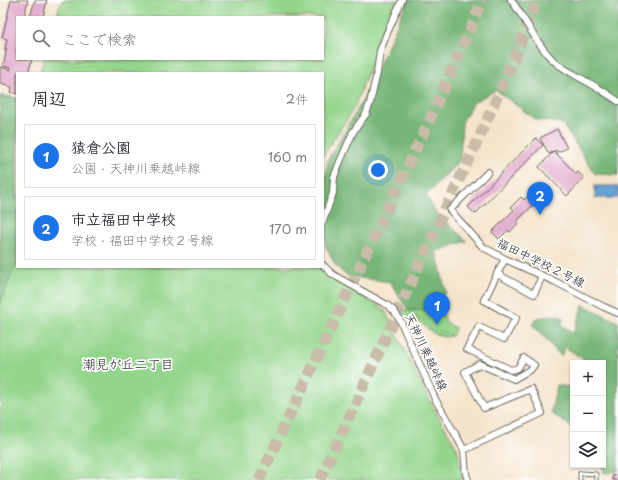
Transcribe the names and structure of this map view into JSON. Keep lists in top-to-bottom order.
{
  "streets": {
    "street": ["福田中学校２号線", "天神川乗越峠線"]
  },
  "districts": ["潮見が丘二丁目"],
  "page": {
    "search": "ここで検索",
    "heading": ["周辺", "2件"],
    "list": [
      {
        "mark": "1",
        "name": "猿倉公園",
        "note": "公園 · 天神川乗越峠線",
        "value": "160 m"
      },
      {
        "mark": "2",
        "name": "市立福田中学校",
        "note": "学校 · 福田中学校２号線",
        "value": "170 m"
      }
    ],
    "pins": ["2", "1"],
    "map_buttons": ["+", "−"]
  }
}
